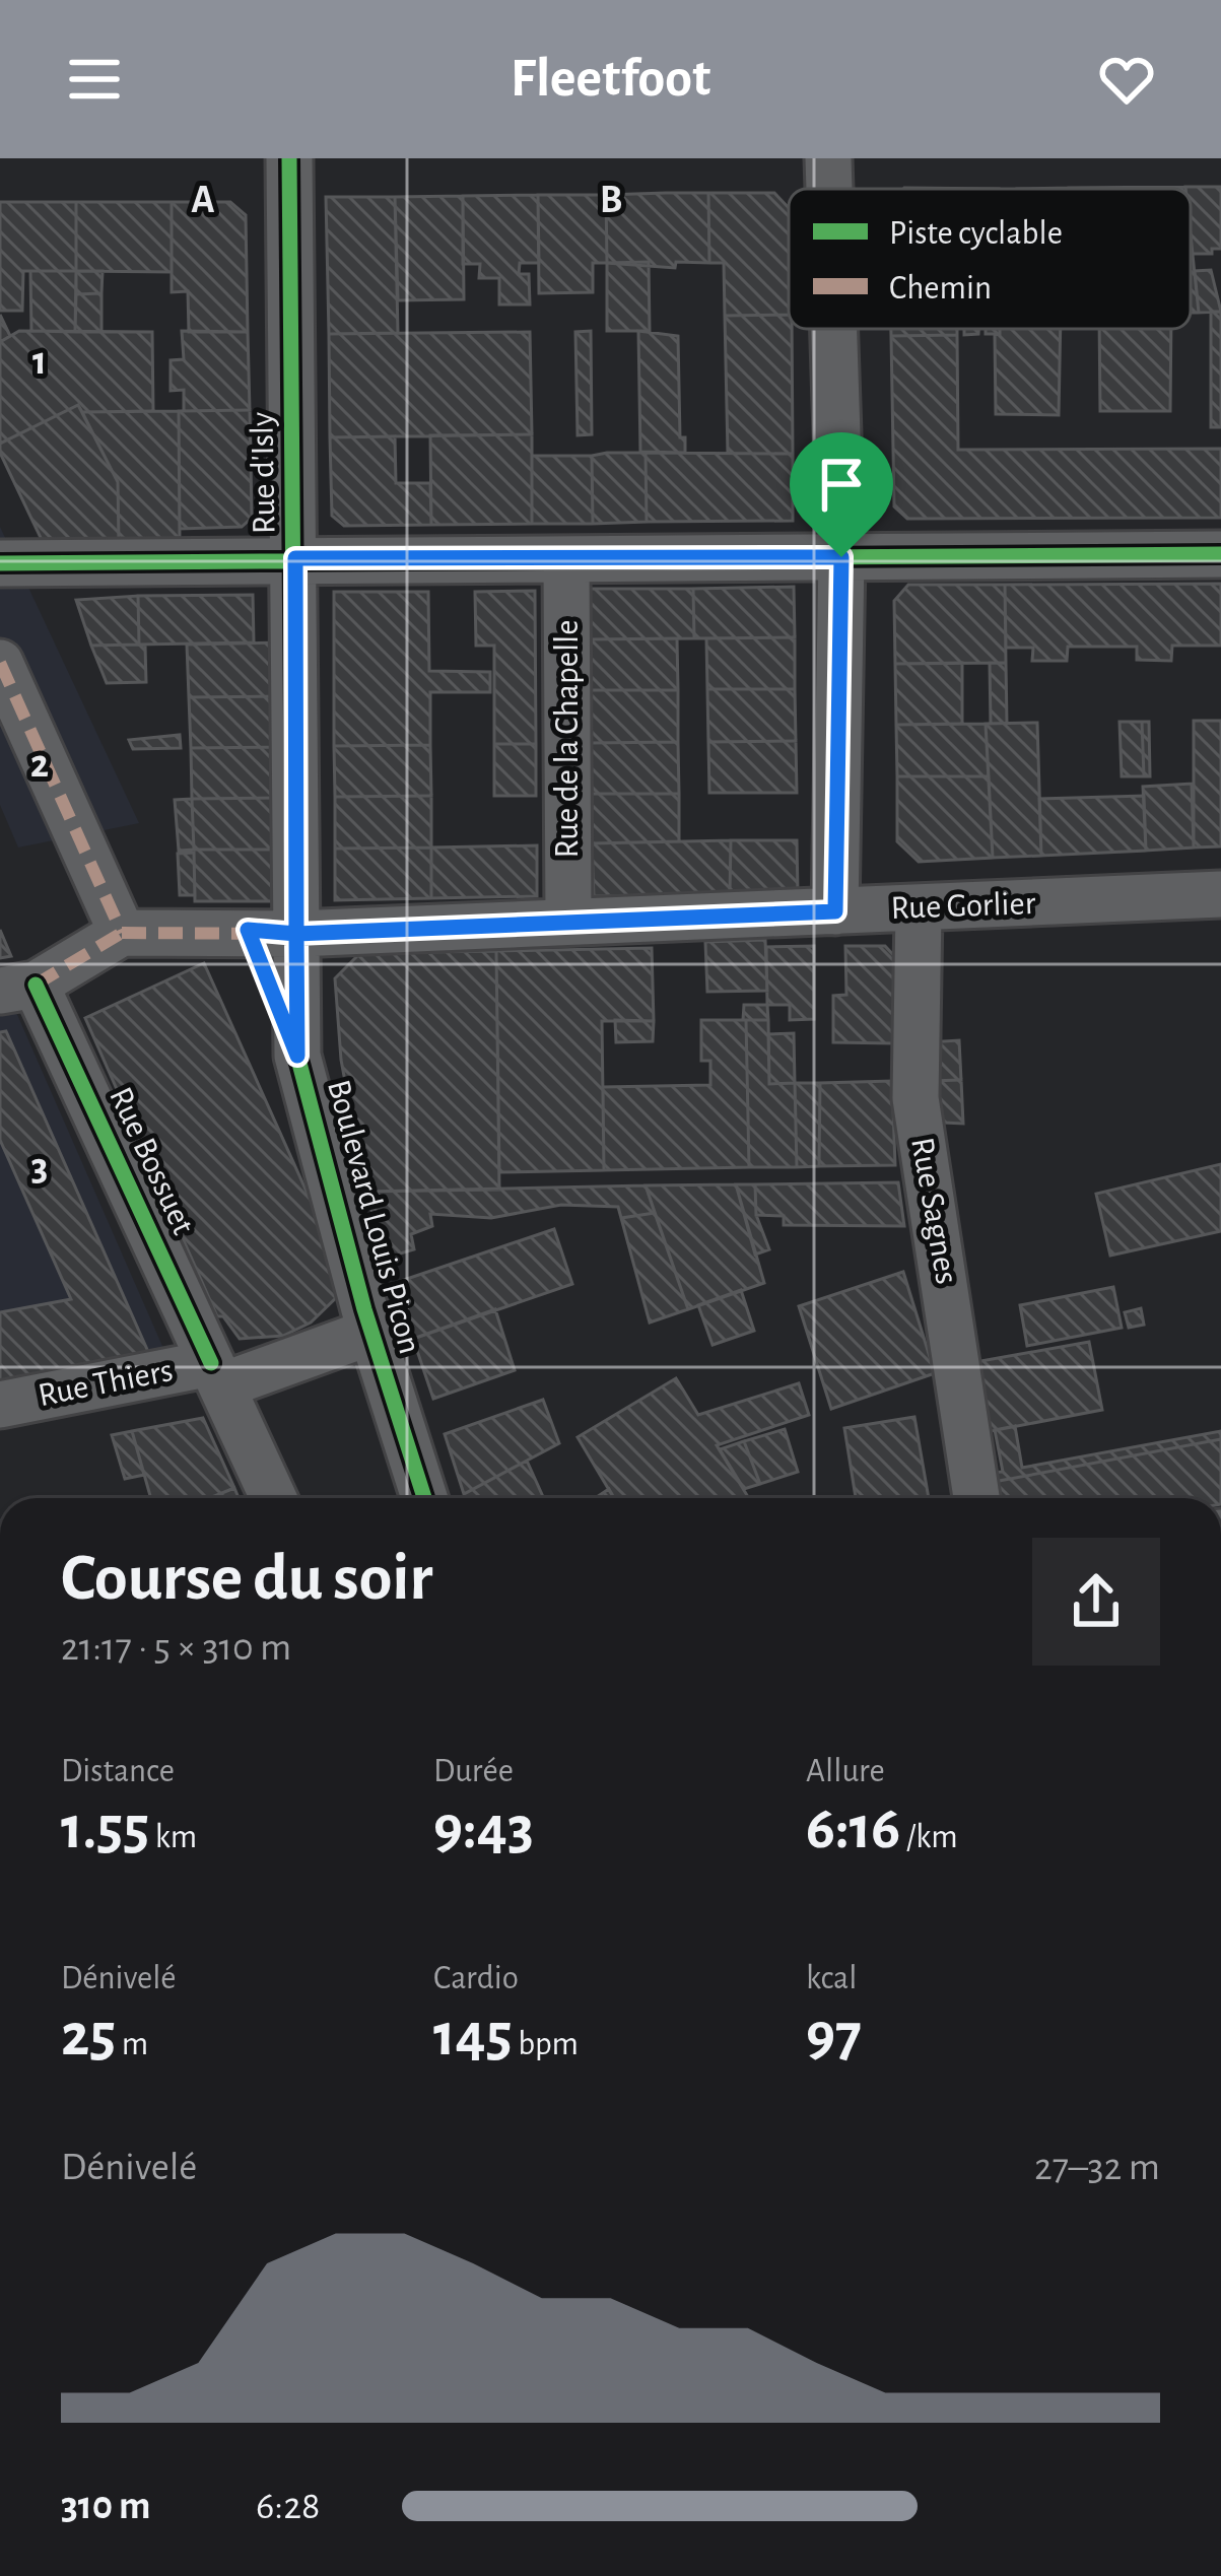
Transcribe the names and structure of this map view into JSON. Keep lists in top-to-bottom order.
{
  "streets": {
    "street": [
      "Rue d'Isly",
      "Rue de la Chapelle",
      "Rue Gorlier",
      "Rue Bossuet",
      "Rue Sagnes",
      "Boulevard Louis Picon",
      "Rue Thiers"
    ]
  },
  "crossings": [
    ["Rue d'Isly", "Rue Gorlier"],
    ["Rue d'Isly", "Boulevard Louis Picon"],
    ["Rue de la Chapelle", "Rue Gorlier"],
    ["Rue Gorlier", "Rue Sagnes"],
    ["Rue Gorlier", "Boulevard Louis Picon"],
    ["Rue Bossuet", "Rue Thiers"],
    ["Boulevard Louis Picon", "Rue Thiers"]
  ],
  "legend": ["Piste cyclable", "Chemin"],
  "page": {
    "header": "Fleetfoot",
    "heading": ["Course du soir", "21:17 · 5 × 310 m"],
    "stats": [
      ["Distance", "1.55 km"],
      ["Durée", "9:43"],
      ["Allure", "6:16 /km"],
      ["Dénivelé", "25 m"],
      ["Cardio", "145 bpm"],
      ["kcal", "97"]
    ],
    "chart": ["Dénivelé", "27–32 m"],
    "list": [
      {
        "name": "310 m",
        "note": "6:28"
      }
    ]
  },
  "grid": {
    "columns": ["A", "B"],
    "rows": ["1", "2", "3"]
  }
}
